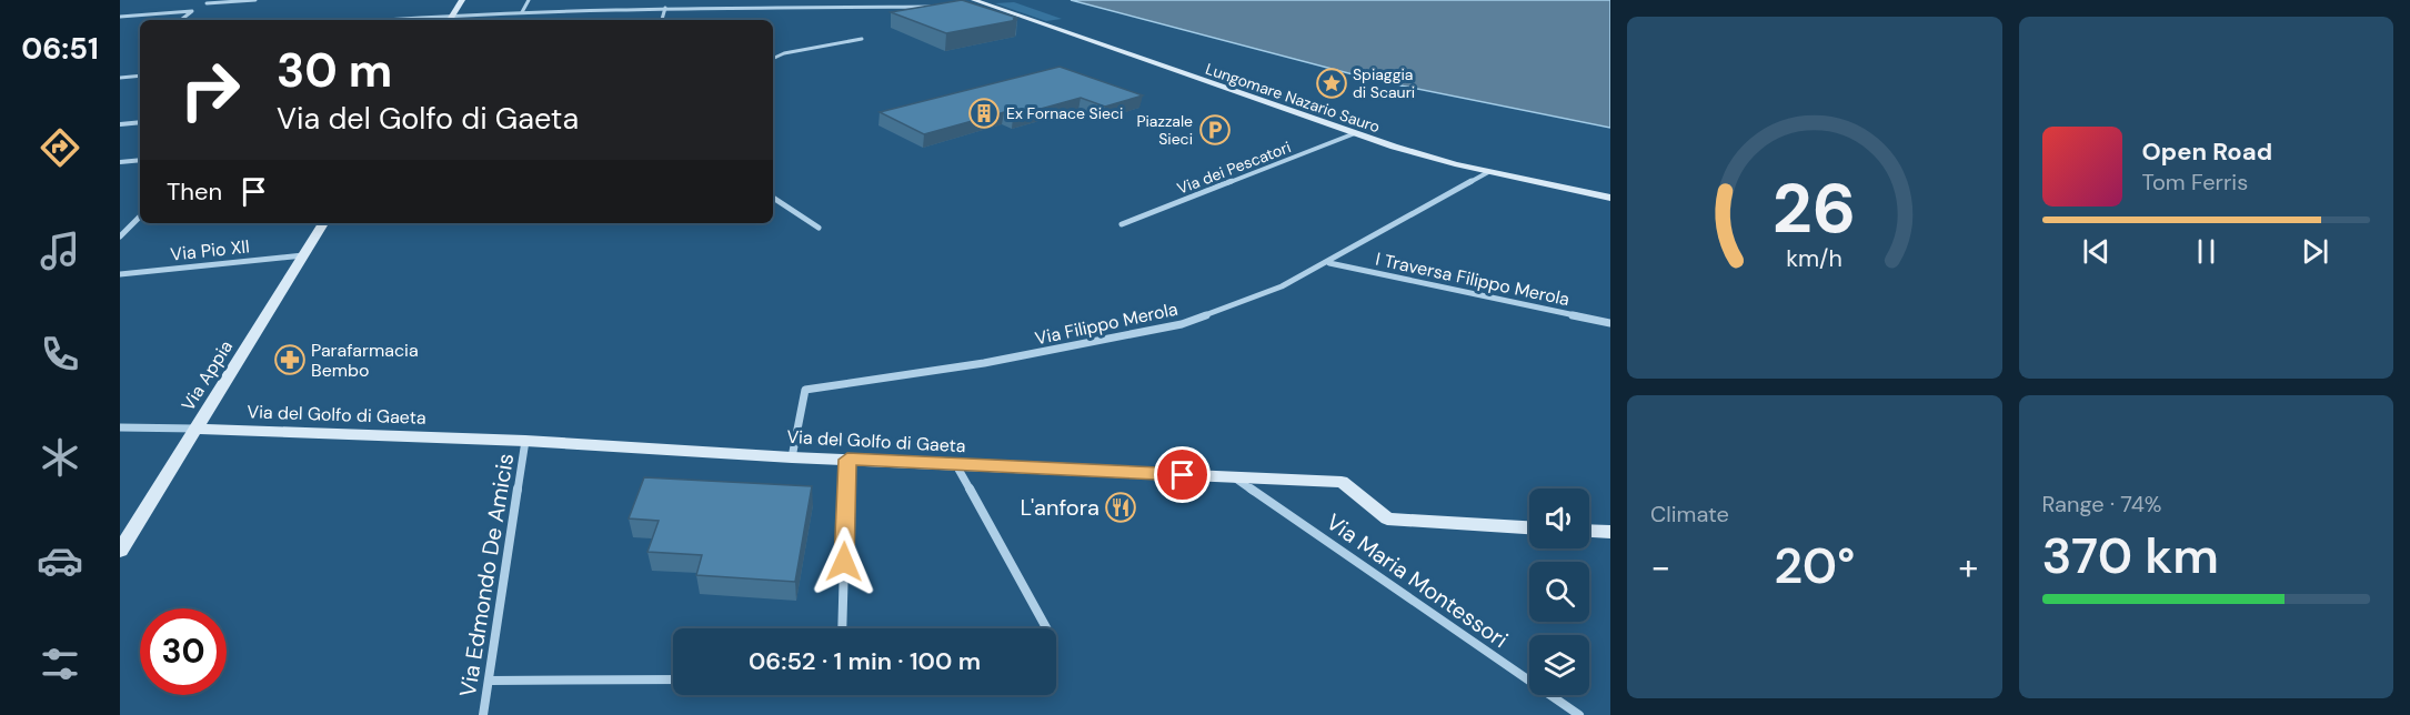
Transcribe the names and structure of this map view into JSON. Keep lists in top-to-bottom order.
{
  "streets": {
    "street": [
      "Lungomare Nazario Sauro",
      "Via dei Pescatori",
      "Via Pio XII",
      "I Traversa Filippo Merola",
      "Via Filippo Merola",
      "Via Appia",
      "Via del Golfo di Gaeta",
      "Via Edmondo De Amicis",
      "Via Maria Montessori"
    ]
  },
  "crossings": [
    ["Lungomare Nazario Sauro", "Via dei Pescatori"],
    ["Lungomare Nazario Sauro", "Via Filippo Merola"],
    ["Via Pio XII", "Via Appia"],
    ["I Traversa Filippo Merola", "Via Filippo Merola"],
    ["Via Filippo Merola", "Via del Golfo di Gaeta"],
    ["Via Appia", "Via del Golfo di Gaeta"],
    ["Via del Golfo di Gaeta", "Via Edmondo De Amicis"],
    ["Via del Golfo di Gaeta", "Via Maria Montessori"]
  ],
  "places": {
    "place": ["Spiaggia di Scauri"],
    "building": ["Ex Fornace Sieci"],
    "parking": ["Piazzale Sieci"],
    "pharmacy": ["Parafarmacia Bembo"],
    "restaurant": ["L'anfora"]
  },
  "page": {
    "tabs": "06:51",
    "turn": ["30 m", "Via del Golfo di Gaeta"],
    "song": ["Open Road", "Tom Ferris"],
    "then": "Then",
    "tile": [
      "Climate",
      ["Range · 74%", "370 km"]
    ],
    "heat": ["−", "20°", "+"],
    "limit": "30",
    "trip": "06:52 · 1 min · 100 m",
    "gauge": ["26", "km/h"]
  }
}
